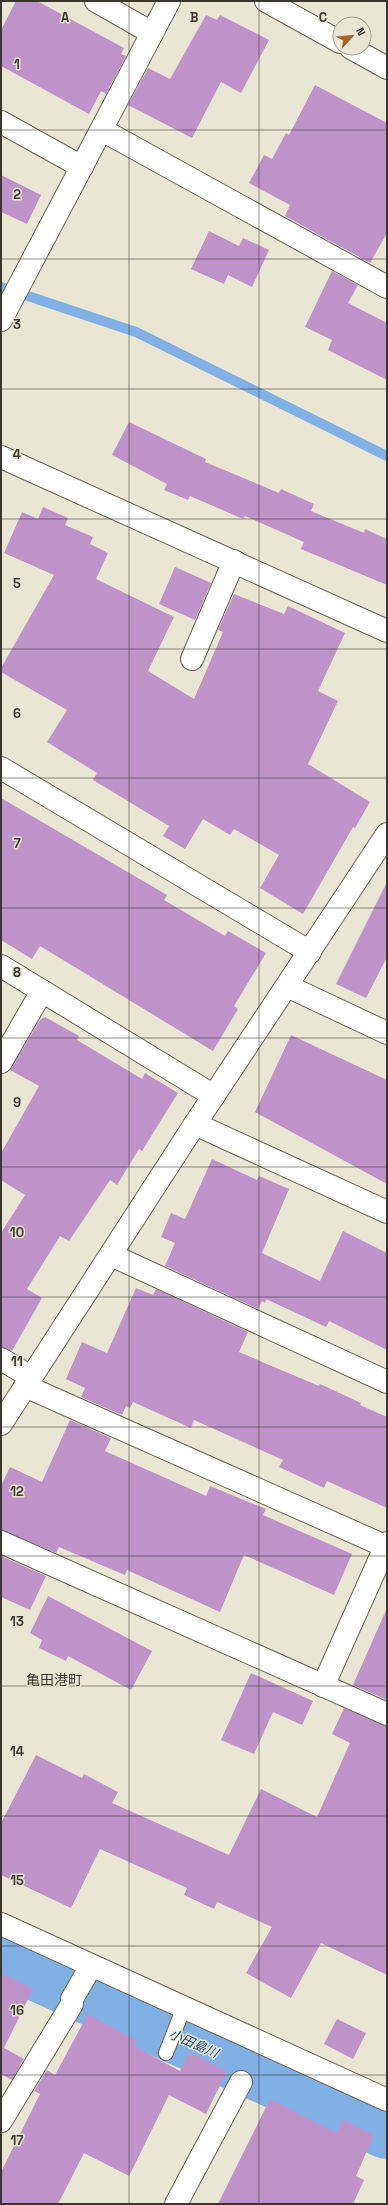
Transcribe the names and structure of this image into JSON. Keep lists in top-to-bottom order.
{
  "districts": ["亀田港町"],
  "water": ["小田島川"],
  "north": "top right",
  "grid": {
    "columns": ["A", "B", "C"],
    "rows": [
      "1",
      "2",
      "3",
      "4",
      "5",
      "6",
      "7",
      "8",
      "9",
      "10",
      "11",
      "12",
      "13",
      "14",
      "15",
      "16",
      "17"
    ]
  }
}
